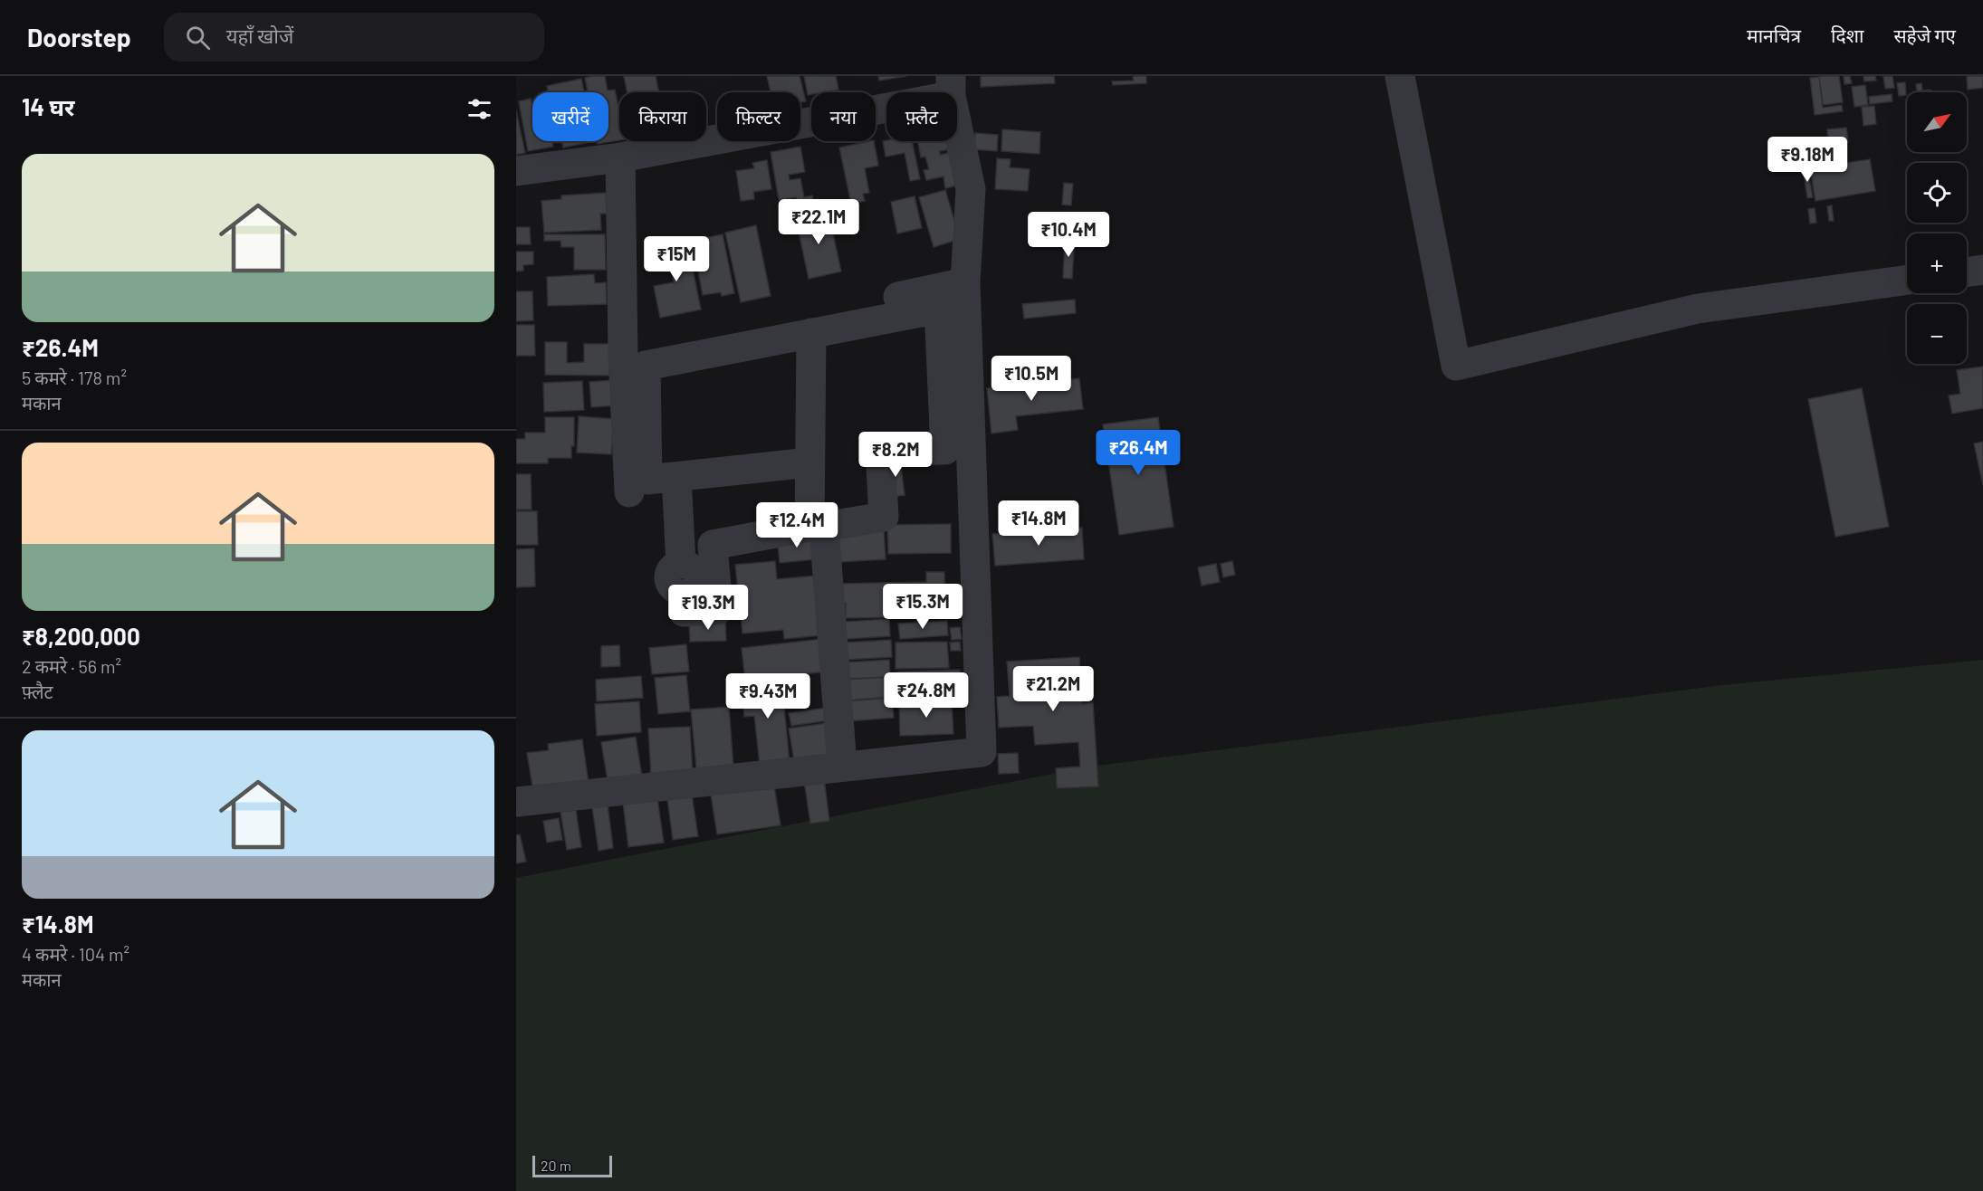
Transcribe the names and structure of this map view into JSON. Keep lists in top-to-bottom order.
{
  "scale_bar": "20 m",
  "north": "top right",
  "page": {
    "header": "Doorstep",
    "search": "यहाँ खोजें",
    "nav": ["मानचित्र", "दिशा", "सहेजे गए"],
    "heading": "14 घर",
    "map_buttons": ["+", "−"],
    "chip": [
      "खरीदें",
      "किराया",
      "फ़िल्टर",
      "नया",
      "फ़्लैट"
    ],
    "price": [
      "₹9.18M",
      "₹22.1M",
      "₹10.4M",
      "₹15M",
      "₹10.5M",
      "₹26.4M",
      "₹8.2M",
      "₹14.8M",
      "₹12.4M",
      "₹15.3M",
      "₹19.3M",
      "₹21.2M",
      "₹24.8M",
      "₹9.43M"
    ],
    "list": [
      {
        "name": "₹26.4M",
        "note": "5 कमरे · 178 m² · मकान"
      },
      {
        "name": "₹8,200,000",
        "note": "2 कमरे · 56 m² · फ़्लैट"
      },
      {
        "name": "₹14.8M",
        "note": "4 कमरे · 104 m² · मकान"
      }
    ],
    "scale": "20 m"
  }
}
